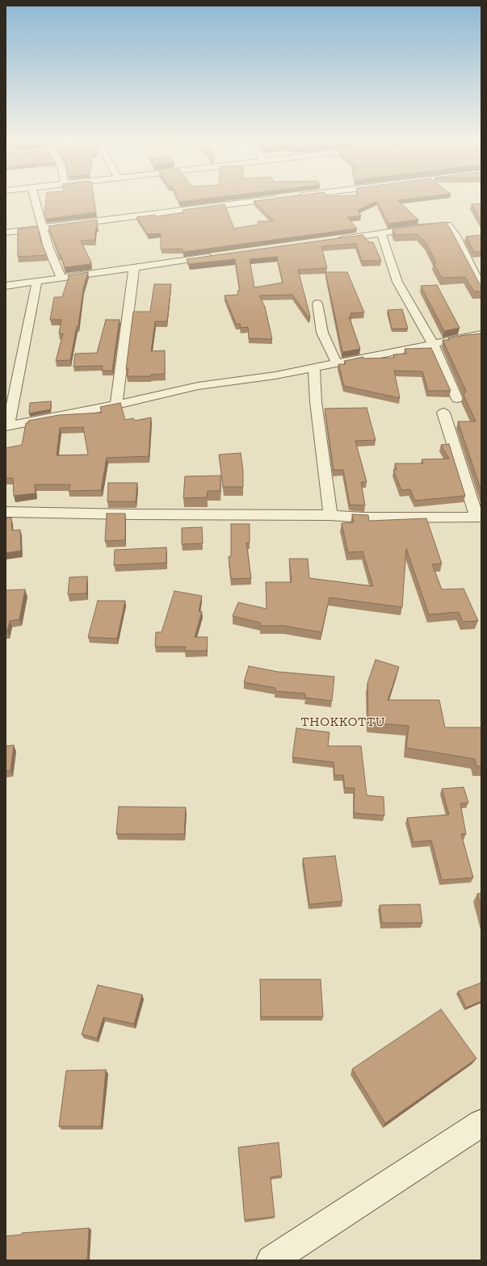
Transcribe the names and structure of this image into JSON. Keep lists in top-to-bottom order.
{
  "districts": ["THOKKOTTU"]
}
